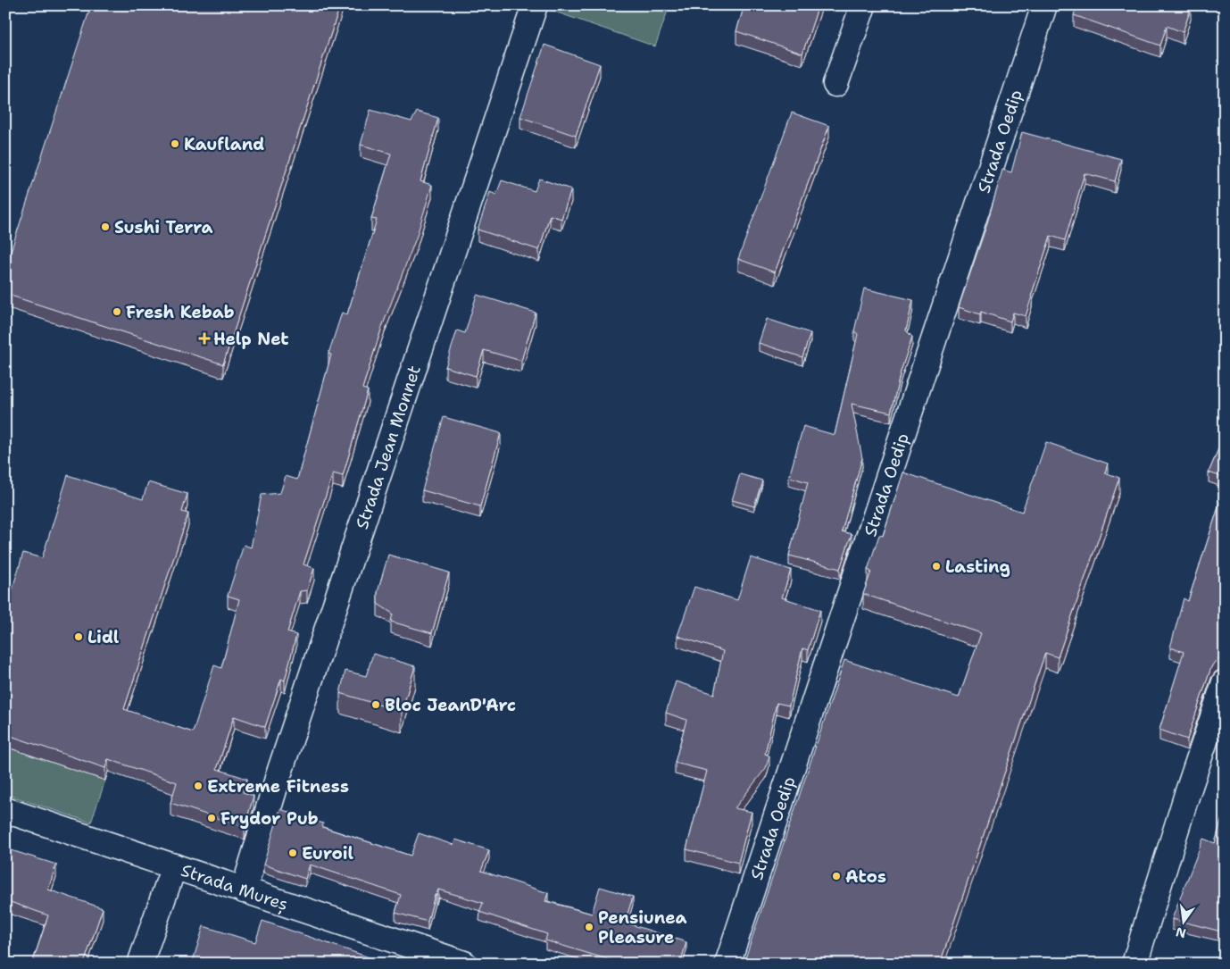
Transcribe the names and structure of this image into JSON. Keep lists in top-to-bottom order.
{
  "streets": {
    "street": ["Strada Oedip", "Strada Jean Monnet", "Strada Mureș"]
  },
  "crossings": [
    ["Strada Jean Monnet", "Strada Mureș"]
  ],
  "places": {
    "other": [
      "Kaufland",
      "Sushi Terra",
      "Fresh Kebab",
      "Lasting",
      "Lidl",
      "Bloc JeanD'Arc",
      "Extreme Fitness",
      "Frydor Pub",
      "Euroil",
      "Atos",
      "Pensiunea Pleasure"
    ],
    "health": ["Help Net"]
  },
  "north": "bottom"
}
